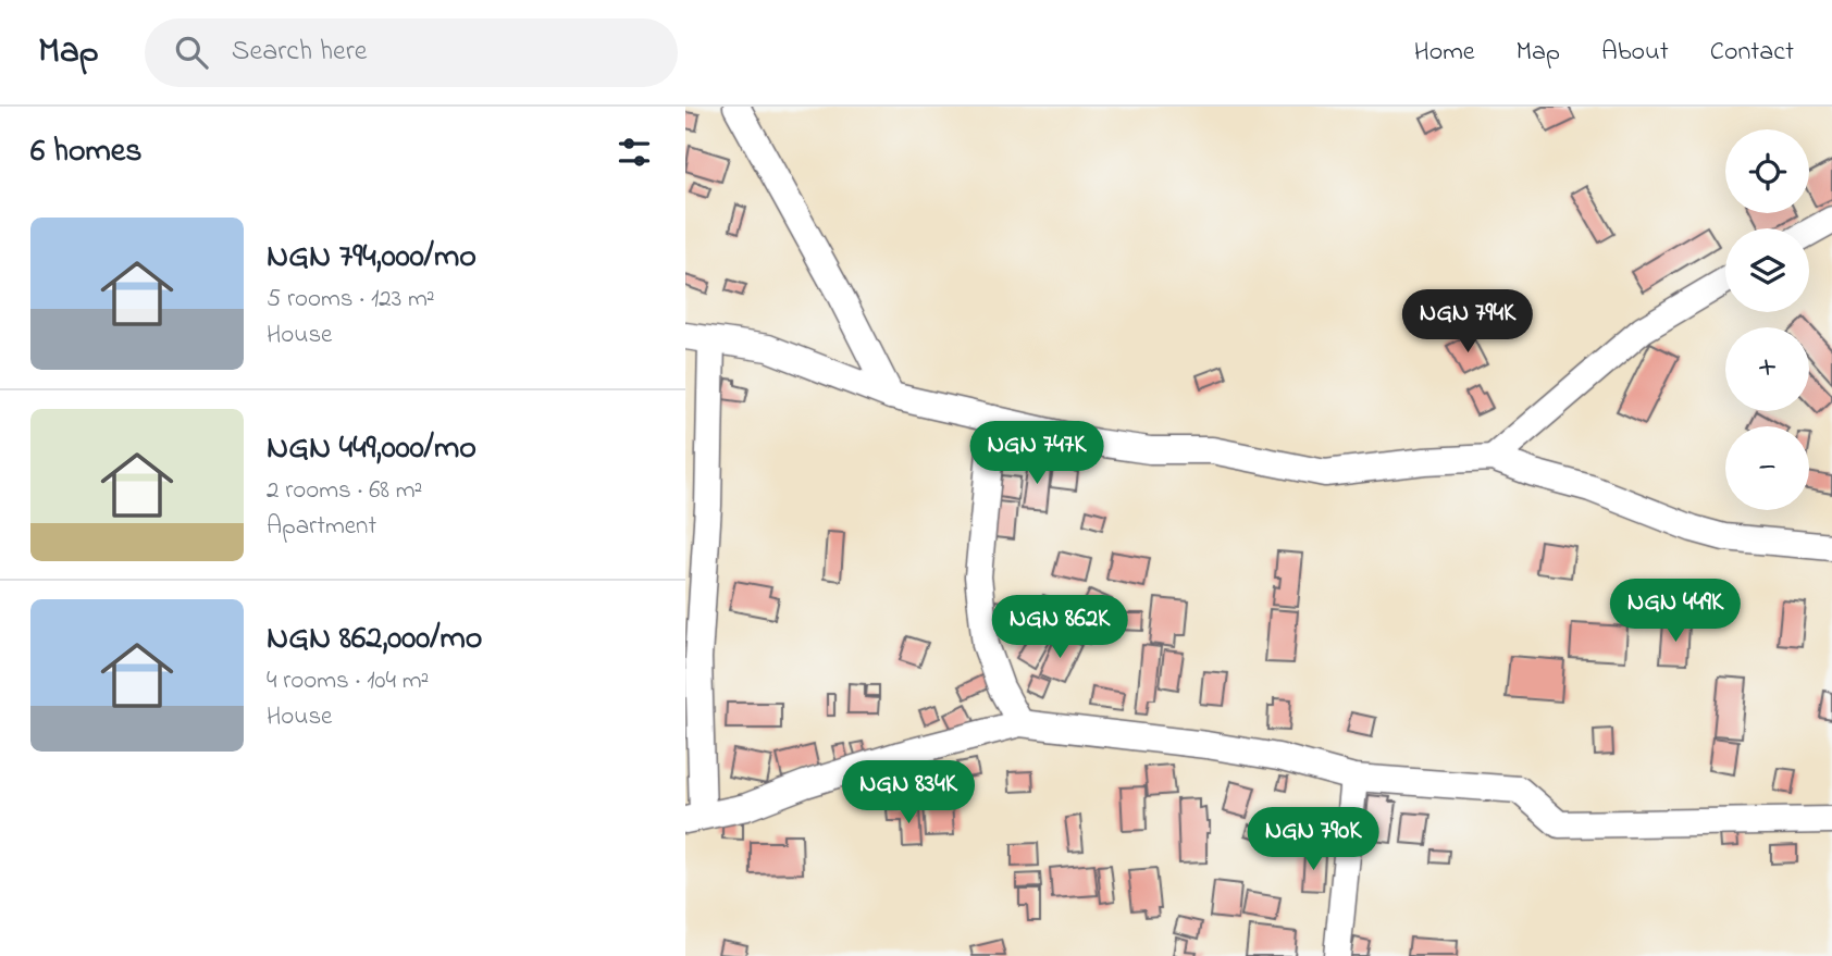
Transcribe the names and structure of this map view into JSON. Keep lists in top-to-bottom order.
{
  "page": {
    "header": "Map",
    "search": "Search here",
    "nav": [
      "Home",
      "Map",
      "About",
      "Contact"
    ],
    "heading": "6 homes",
    "map_buttons": ["+", "−"],
    "list": [
      {
        "name": "NGN 794,000/mo",
        "note": "5 rooms · 123 m² · House"
      },
      {
        "name": "NGN 449,000/mo",
        "note": "2 rooms · 68 m² · Apartment"
      },
      {
        "name": "NGN 862,000/mo",
        "note": "4 rooms · 104 m² · House"
      }
    ],
    "price": [
      "NGN 794K",
      "NGN 747K",
      "NGN 449K",
      "NGN 862K",
      "NGN 834K",
      "NGN 790K"
    ]
  }
}
